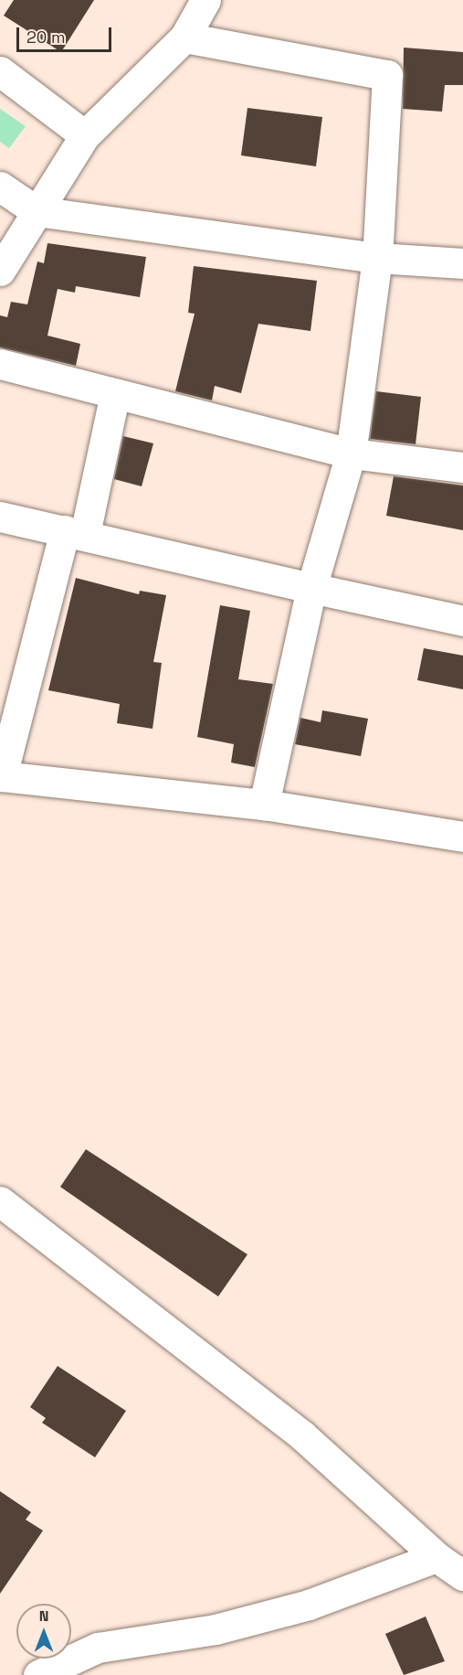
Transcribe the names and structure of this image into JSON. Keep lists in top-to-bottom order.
{
  "scale_bar": "20 m",
  "north": "top"
}
